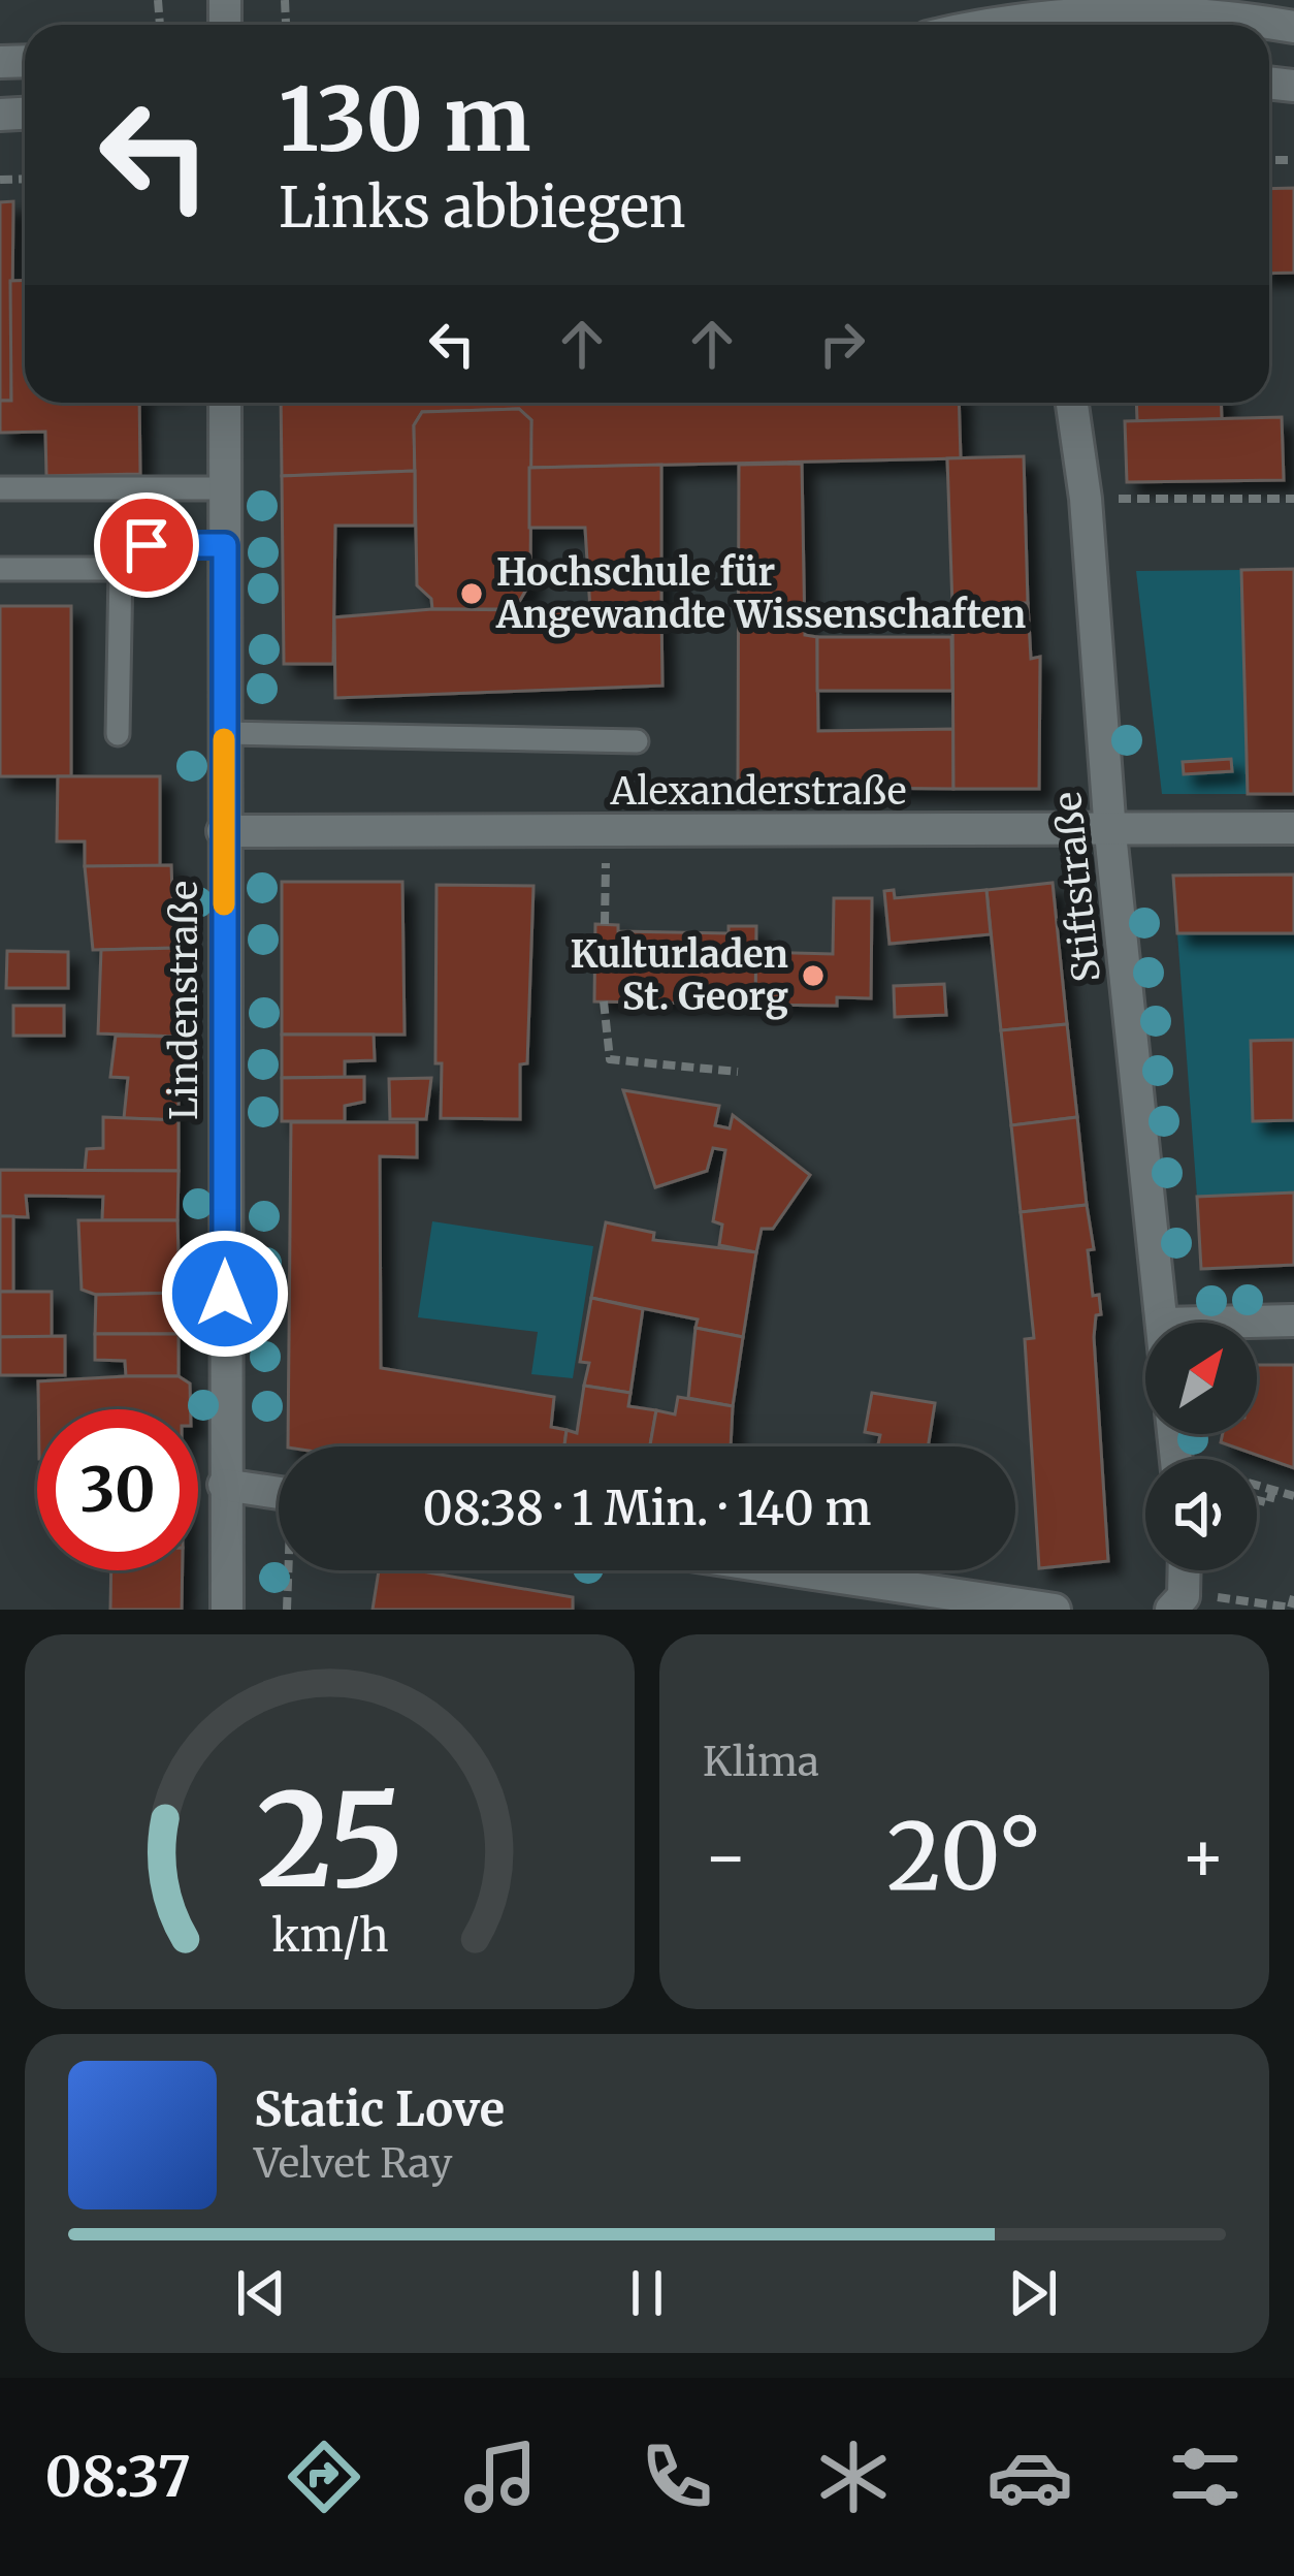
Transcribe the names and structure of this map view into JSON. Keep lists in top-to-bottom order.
{
  "streets": {
    "street": ["Alexanderstraße", "Stiftstraße", "Lindenstraße"]
  },
  "crossings": [
    ["Alexanderstraße", "Stiftstraße"],
    ["Alexanderstraße", "Lindenstraße"]
  ],
  "places": ["Hochschule für Angewandte Wissenschaften", "Kulturladen St. Georg"],
  "north": "top right",
  "page": {
    "turn": ["130 m", "Links abbiegen"],
    "limit": "30",
    "trip": "08:38 · 1 Min. · 140 m",
    "tile": "Klima",
    "heat": ["−", "20°", "+"],
    "song": ["Static Love", "Velvet Ray"],
    "tabs": "08:37",
    "gauge": ["25", "km/h"]
  }
}
